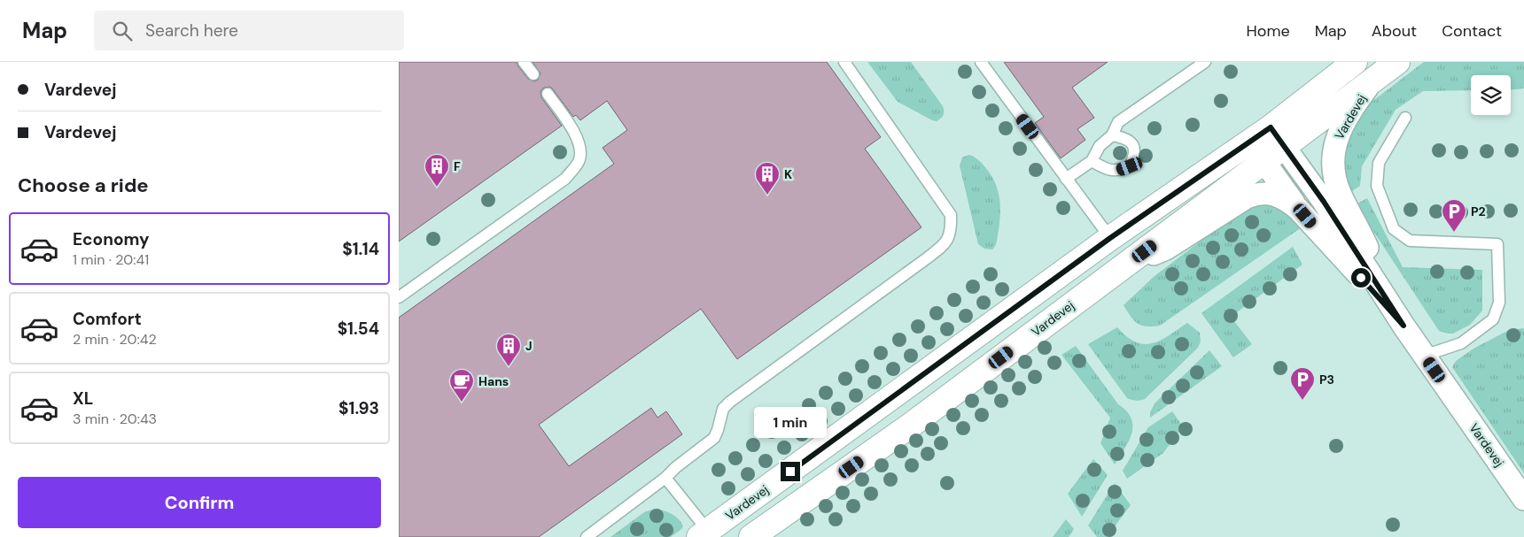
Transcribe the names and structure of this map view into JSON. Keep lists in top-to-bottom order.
{
  "streets": {
    "street": ["Vardevej"]
  },
  "places": {
    "building": ["F", "K", "J"],
    "parking": ["P2", "P3"],
    "cafe": ["Hans"]
  },
  "page": {
    "header": "Map",
    "search": "Search here",
    "nav": [
      "Home",
      "Map",
      "About",
      "Contact"
    ],
    "banner": ["Vardevej", "Vardevej"],
    "heading": "Choose a ride",
    "list": [
      {
        "name": "Economy",
        "note": "1 min · 20:41",
        "value": "$1.14"
      },
      {
        "name": "Comfort",
        "note": "2 min · 20:42",
        "value": "$1.54"
      },
      {
        "name": "XL",
        "note": "3 min · 20:43",
        "value": "$1.93"
      }
    ],
    "bubble": "1 min",
    "buttons": "Confirm"
  }
}
